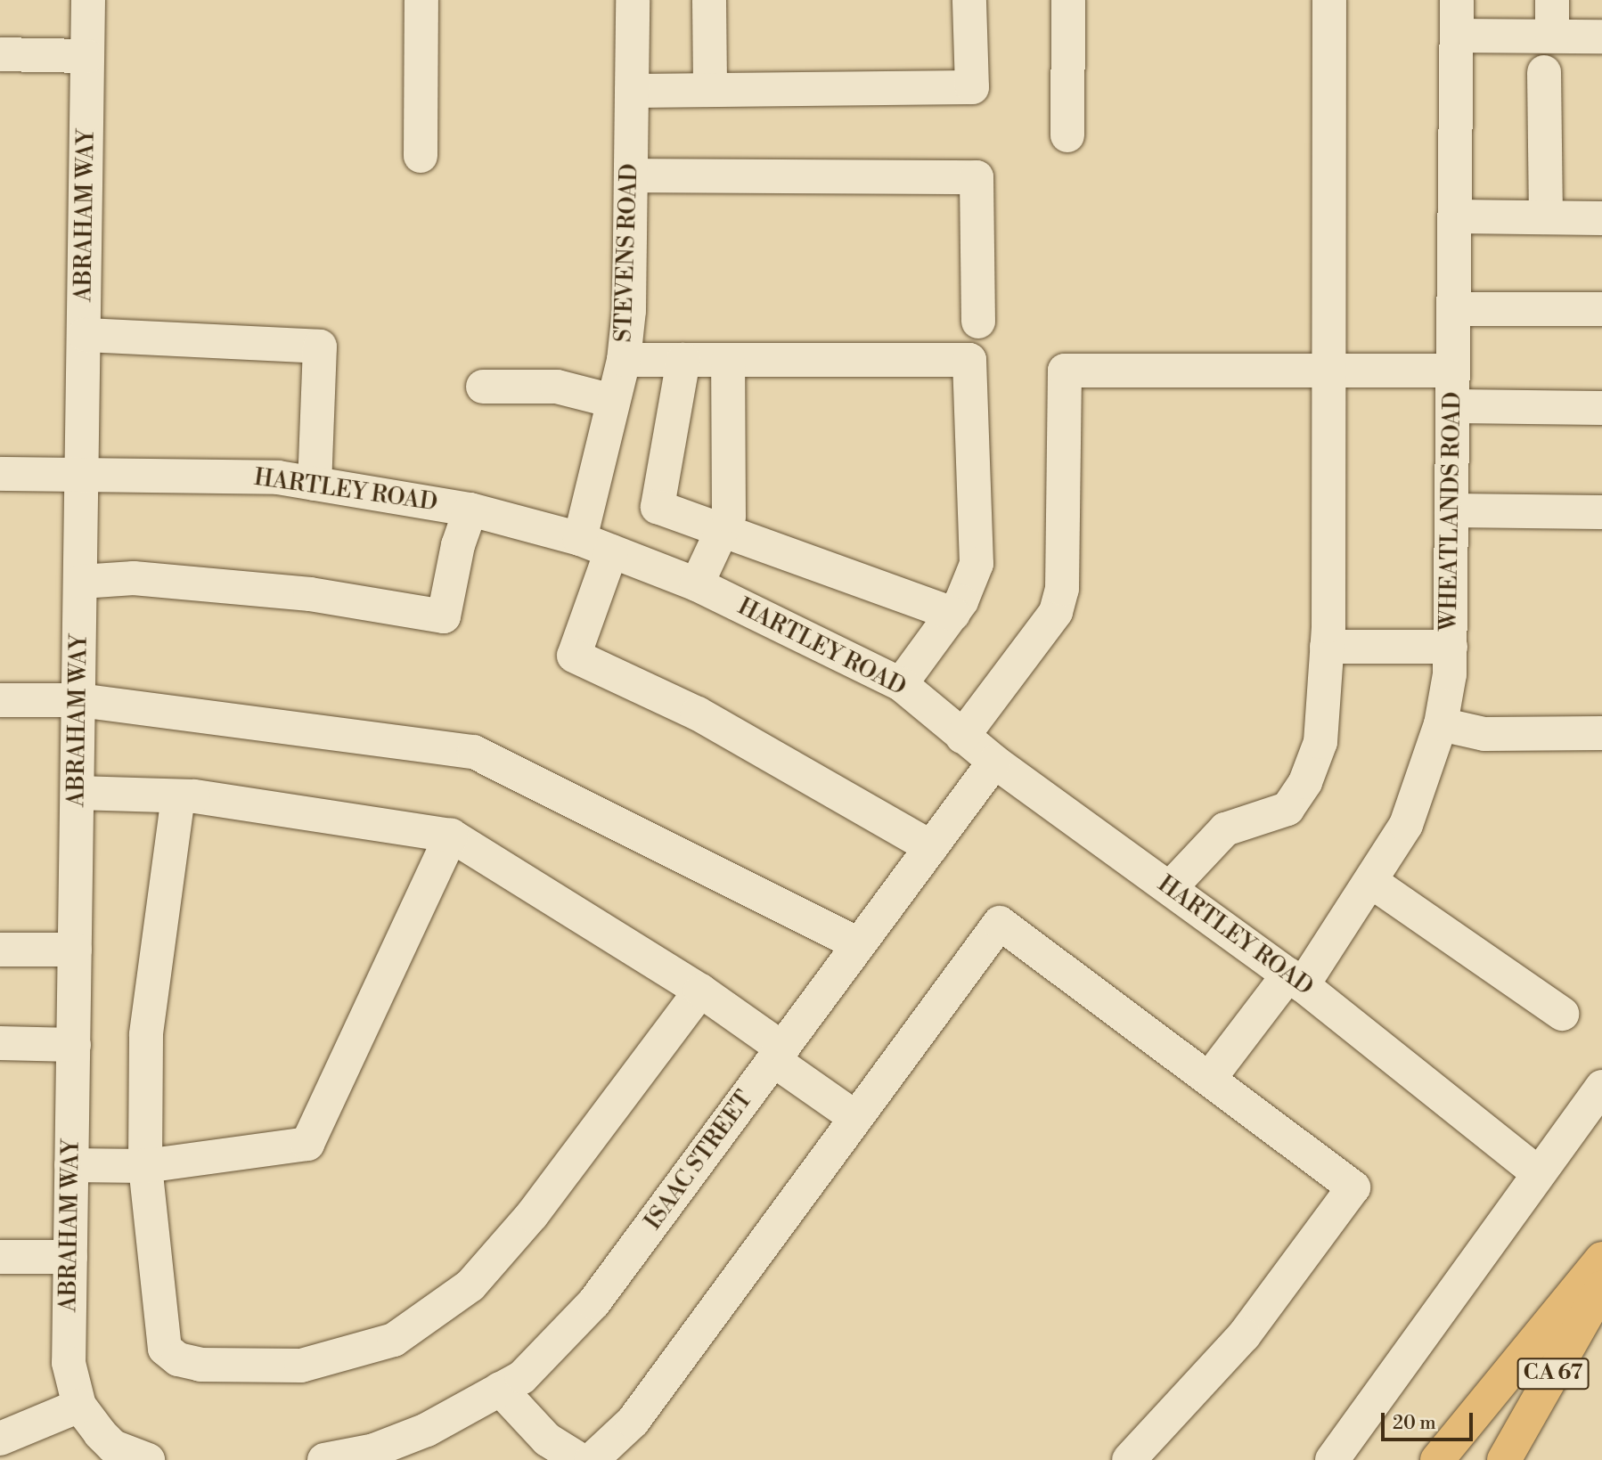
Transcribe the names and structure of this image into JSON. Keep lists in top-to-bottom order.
{
  "streets": {
    "highway": ["CA 67"],
    "street": [
      "ABRAHAM WAY",
      "STEVENS ROAD",
      "HARTLEY ROAD",
      "WHEATLANDS ROAD",
      "ISAAC STREET"
    ]
  },
  "crossings": [
    ["ABRAHAM WAY", "HARTLEY ROAD"],
    ["STEVENS ROAD", "HARTLEY ROAD"],
    ["HARTLEY ROAD", "WHEATLANDS ROAD"],
    ["HARTLEY ROAD", "ISAAC STREET"]
  ],
  "scale_bar": "20 m"
}
